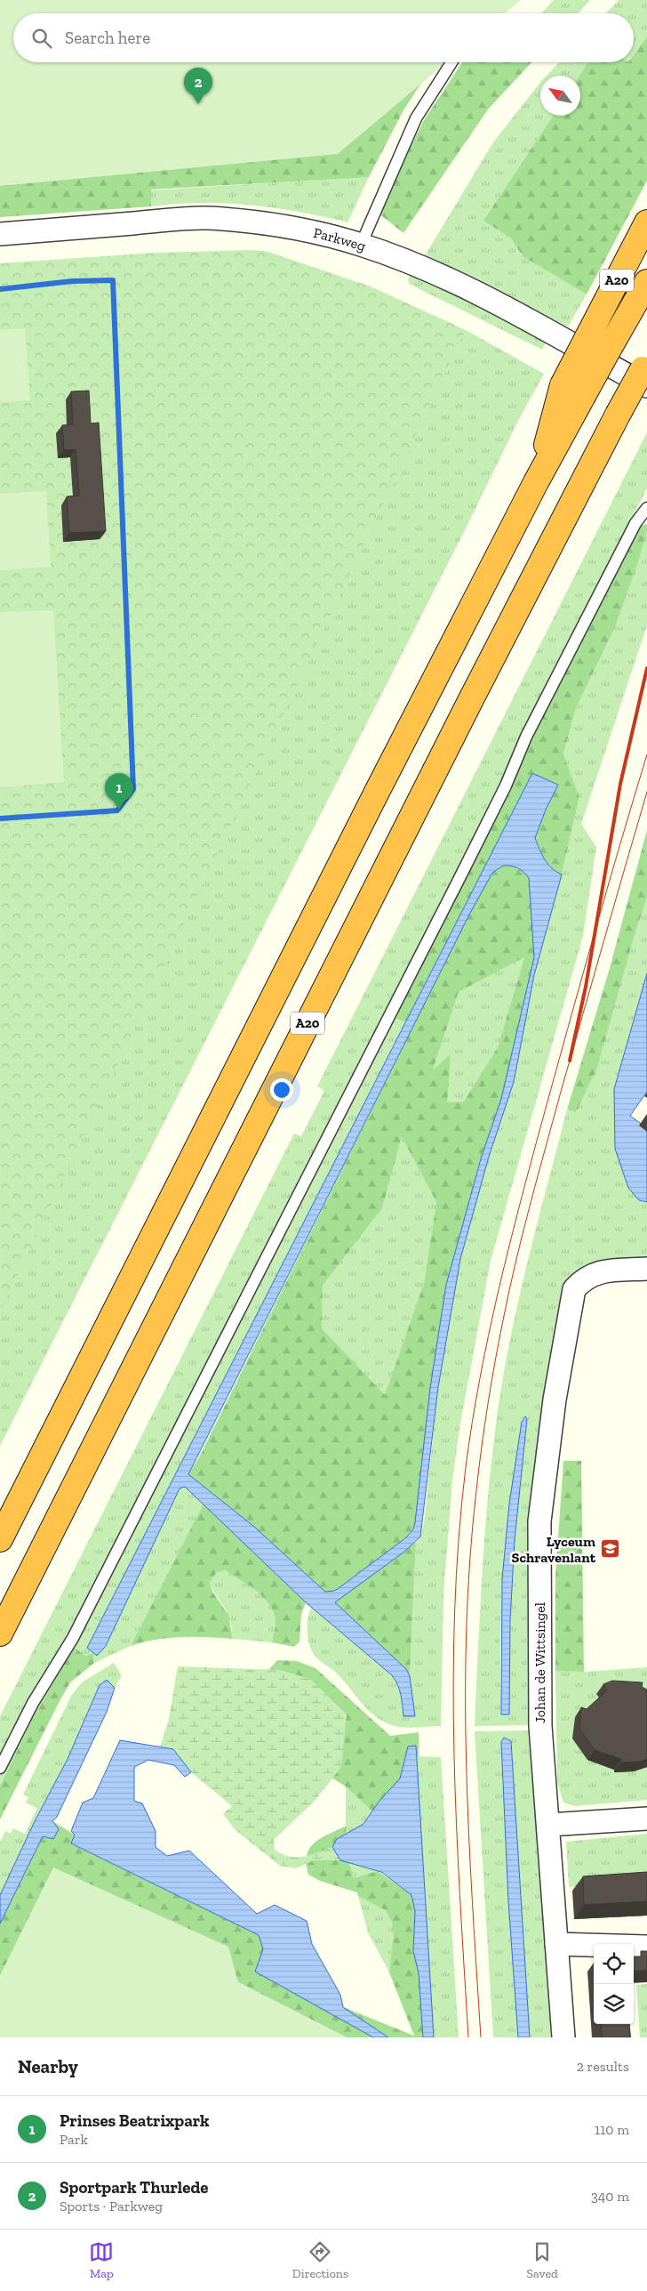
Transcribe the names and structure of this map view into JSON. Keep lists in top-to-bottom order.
{
  "streets": {
    "highway": ["A20"],
    "street": ["Parkweg", "Johan de Wittsingel"]
  },
  "crossings": [
    ["Parkweg", "A20"]
  ],
  "places": {
    "school or university": ["Lyceum Schravenlant"]
  },
  "north": "top left",
  "page": {
    "search": "Search here",
    "pins": ["2", "1"],
    "heading": ["Nearby", "2 results"],
    "list": [
      {
        "mark": "1",
        "name": "Prinses Beatrixpark",
        "note": "Park",
        "value": "110 m"
      },
      {
        "mark": "2",
        "name": "Sportpark Thurlede",
        "note": "Sports · Parkweg",
        "value": "340 m"
      }
    ],
    "nav": ["Map", "Directions", "Saved"]
  }
}
